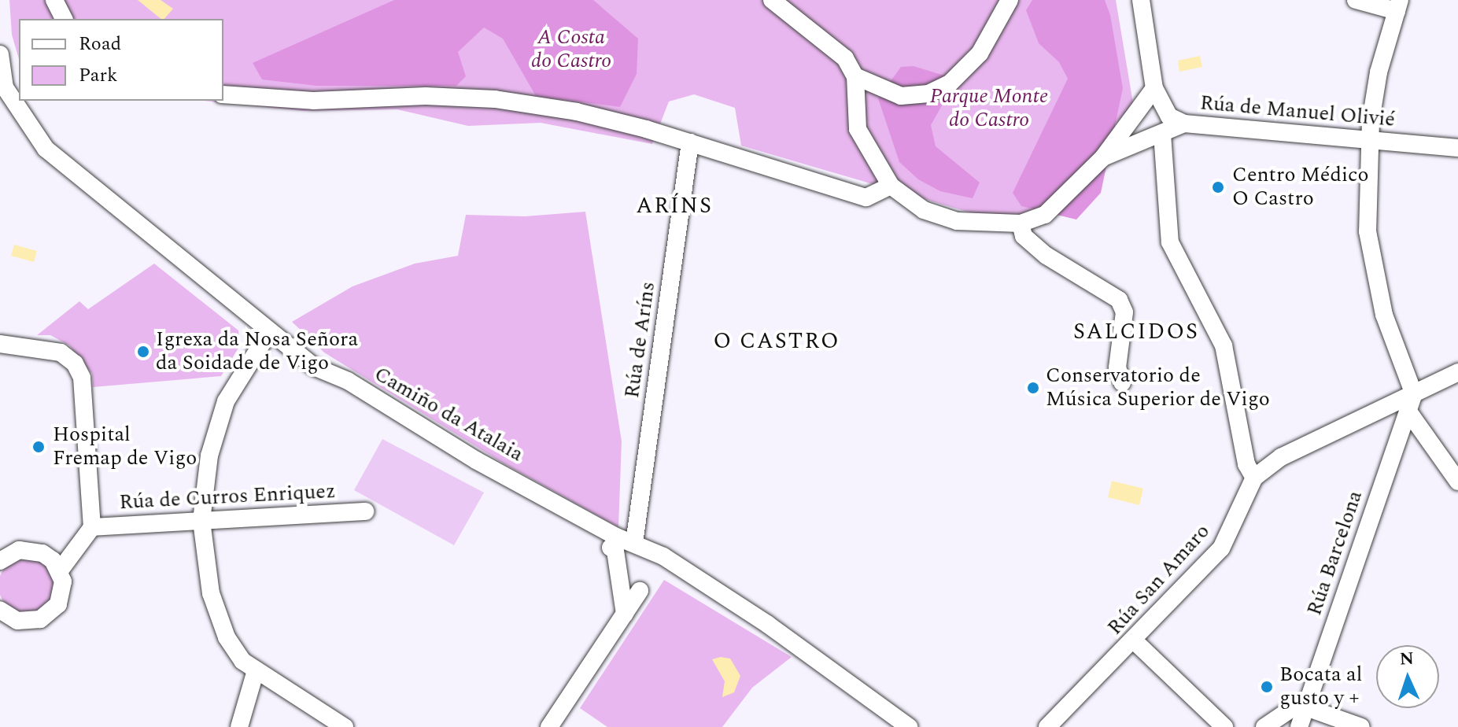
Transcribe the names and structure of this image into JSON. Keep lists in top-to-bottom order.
{
  "streets": {
    "street": [
      "Rúa de Manuel Olivié",
      "Rúa de Aríns",
      "Camiño da Atalaia",
      "Rúa de Curros Enriquez",
      "Rúa Barcelona",
      "Rúa San Amaro"
    ]
  },
  "crossings": [
    ["Rúa de Aríns", "Camiño da Atalaia"],
    ["Rúa Barcelona", "Rúa San Amaro"]
  ],
  "districts": ["ARÍNS", "SALCIDOS", "O CASTRO"],
  "parks": ["A Costa do Castro", "Parque Monte do Castro"],
  "places": [
    "Centro Médico O Castro",
    "Igrexa da Nosa Señora da Soidade de Vigo",
    "Conservatorio de Música Superior de Vigo",
    "Hospital Fremap de Vigo",
    "Bocata al gusto y +"
  ],
  "legend": ["Road", "Park"],
  "north": "top"
}
